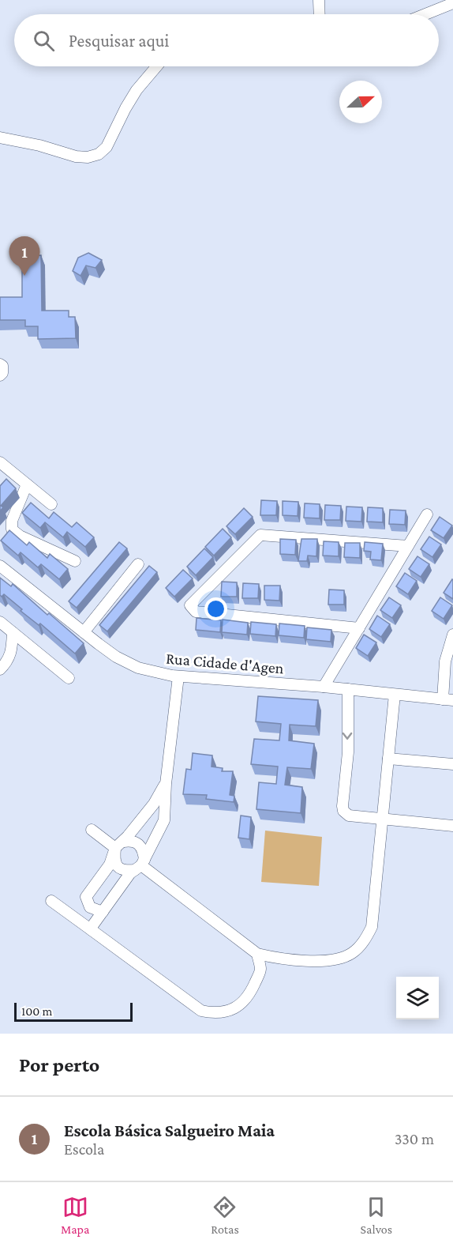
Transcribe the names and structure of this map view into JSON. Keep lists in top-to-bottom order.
{
  "streets": {
    "street": ["Rua Cidade d'Agen"]
  },
  "scale_bar": "100 m",
  "north": "right",
  "page": {
    "search": "Pesquisar aqui",
    "pins": "1",
    "scale": "100 m",
    "heading": "Por perto",
    "list": [
      {
        "mark": "1",
        "name": "Escola Básica Salgueiro Maia",
        "note": "Escola",
        "value": "330 m"
      }
    ],
    "nav": ["Mapa", "Rotas", "Salvos"]
  }
}
